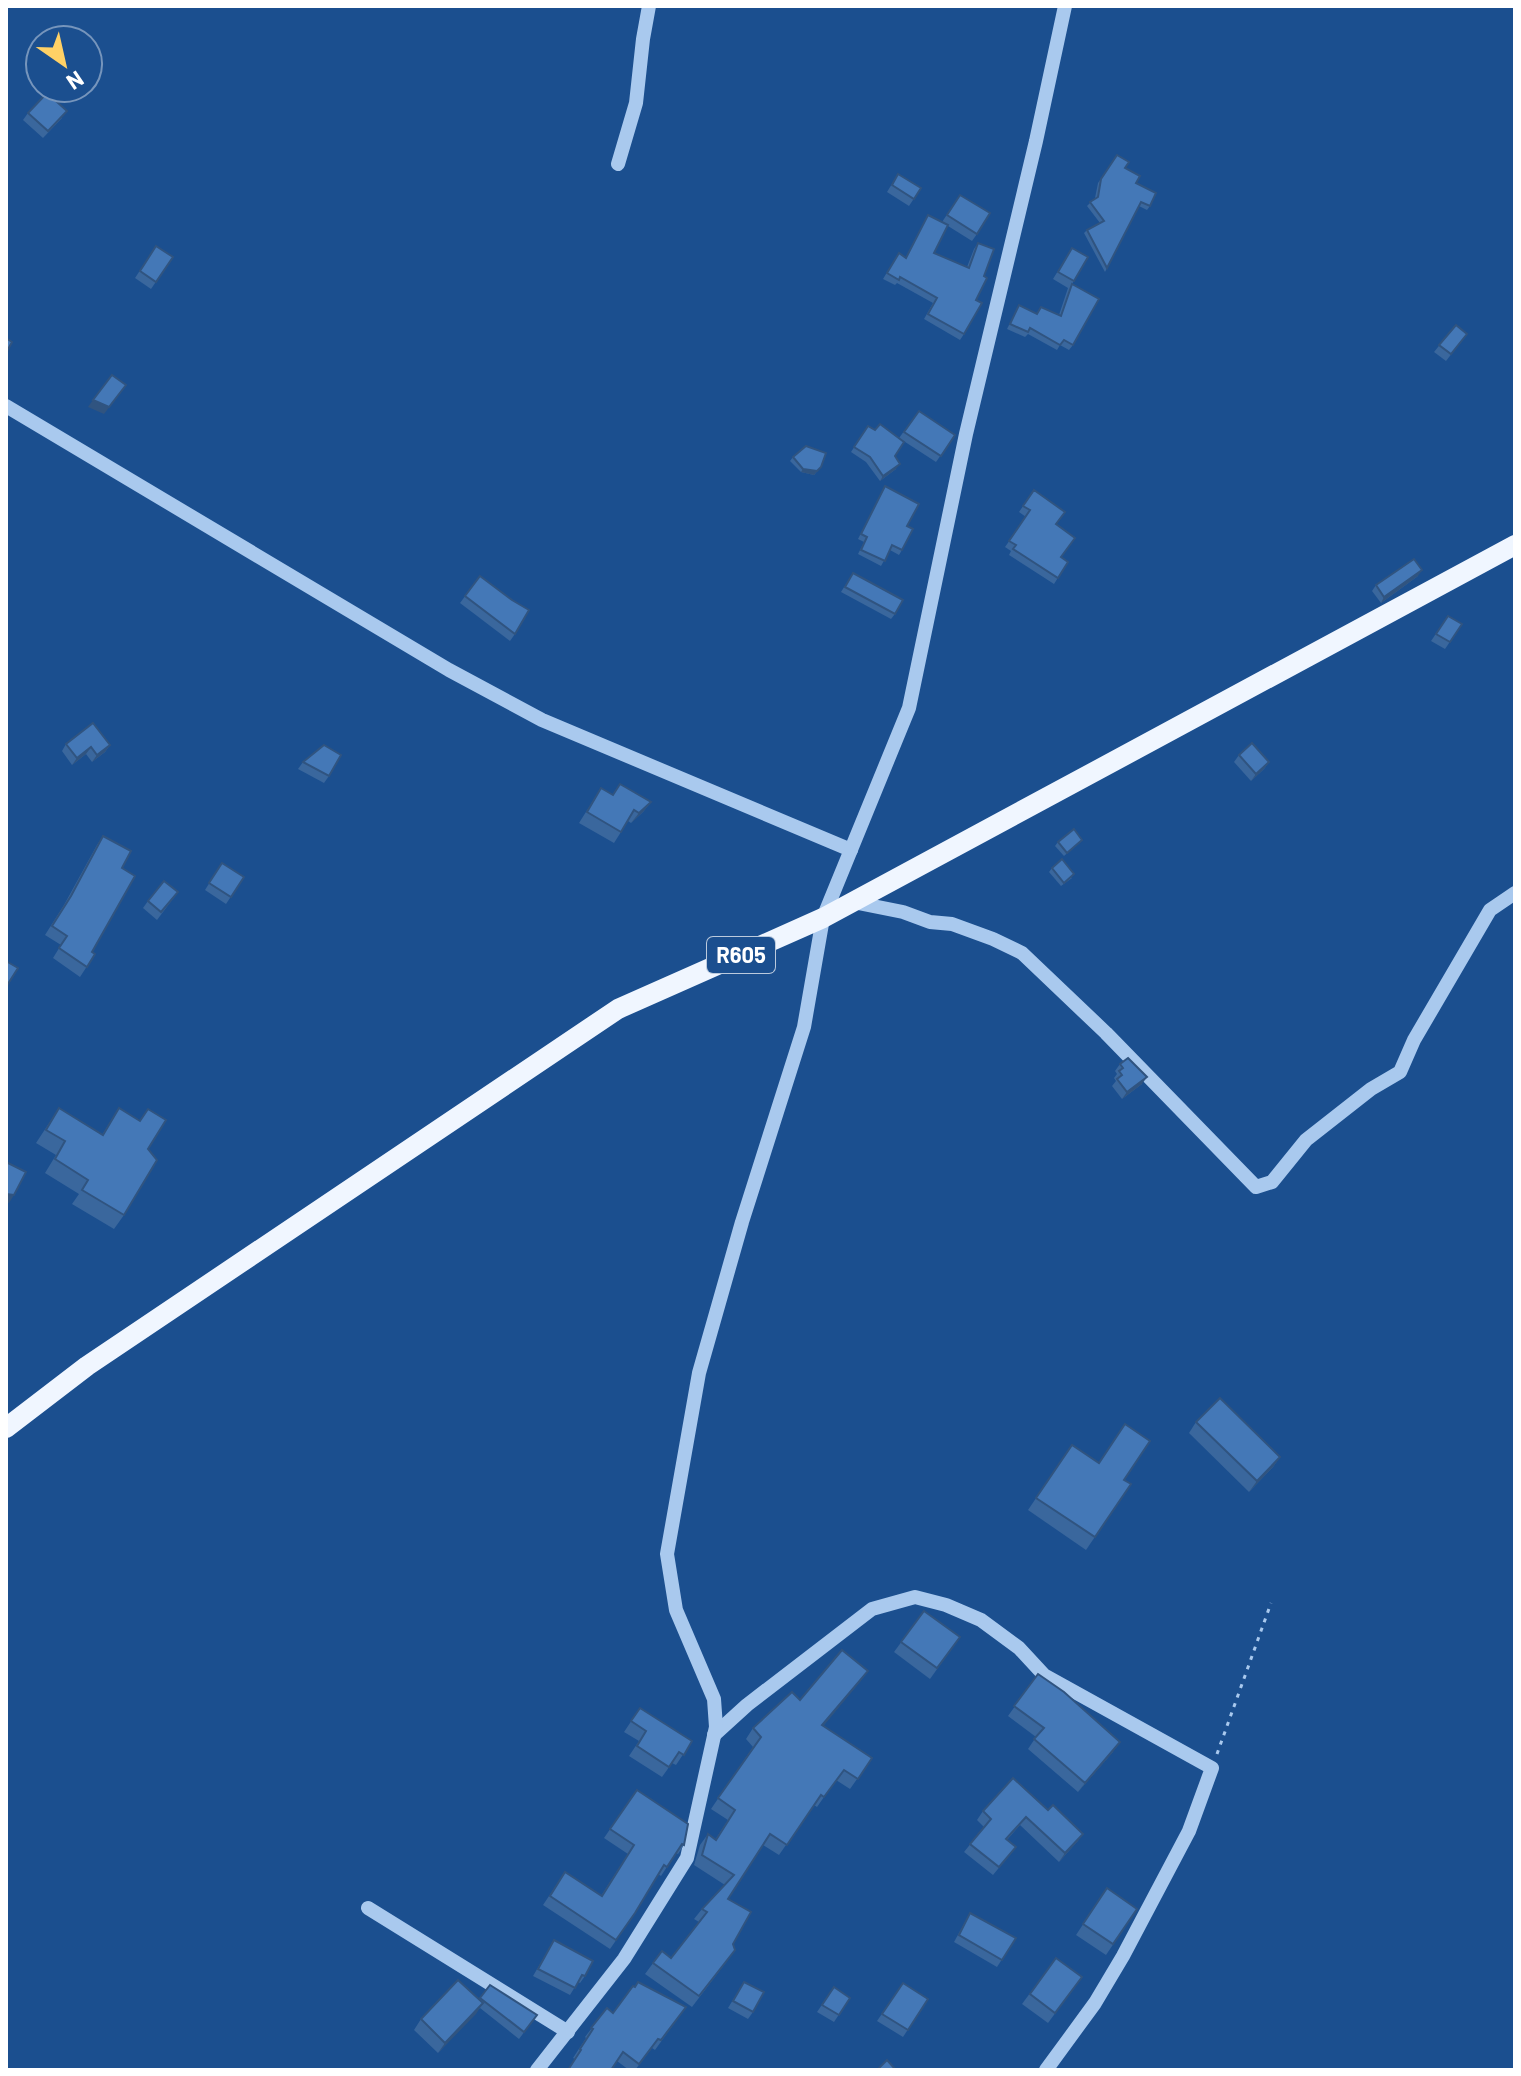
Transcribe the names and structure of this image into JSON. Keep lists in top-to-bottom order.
{
  "streets": {
    "main road": ["R605"]
  },
  "north": "bottom right"
}
